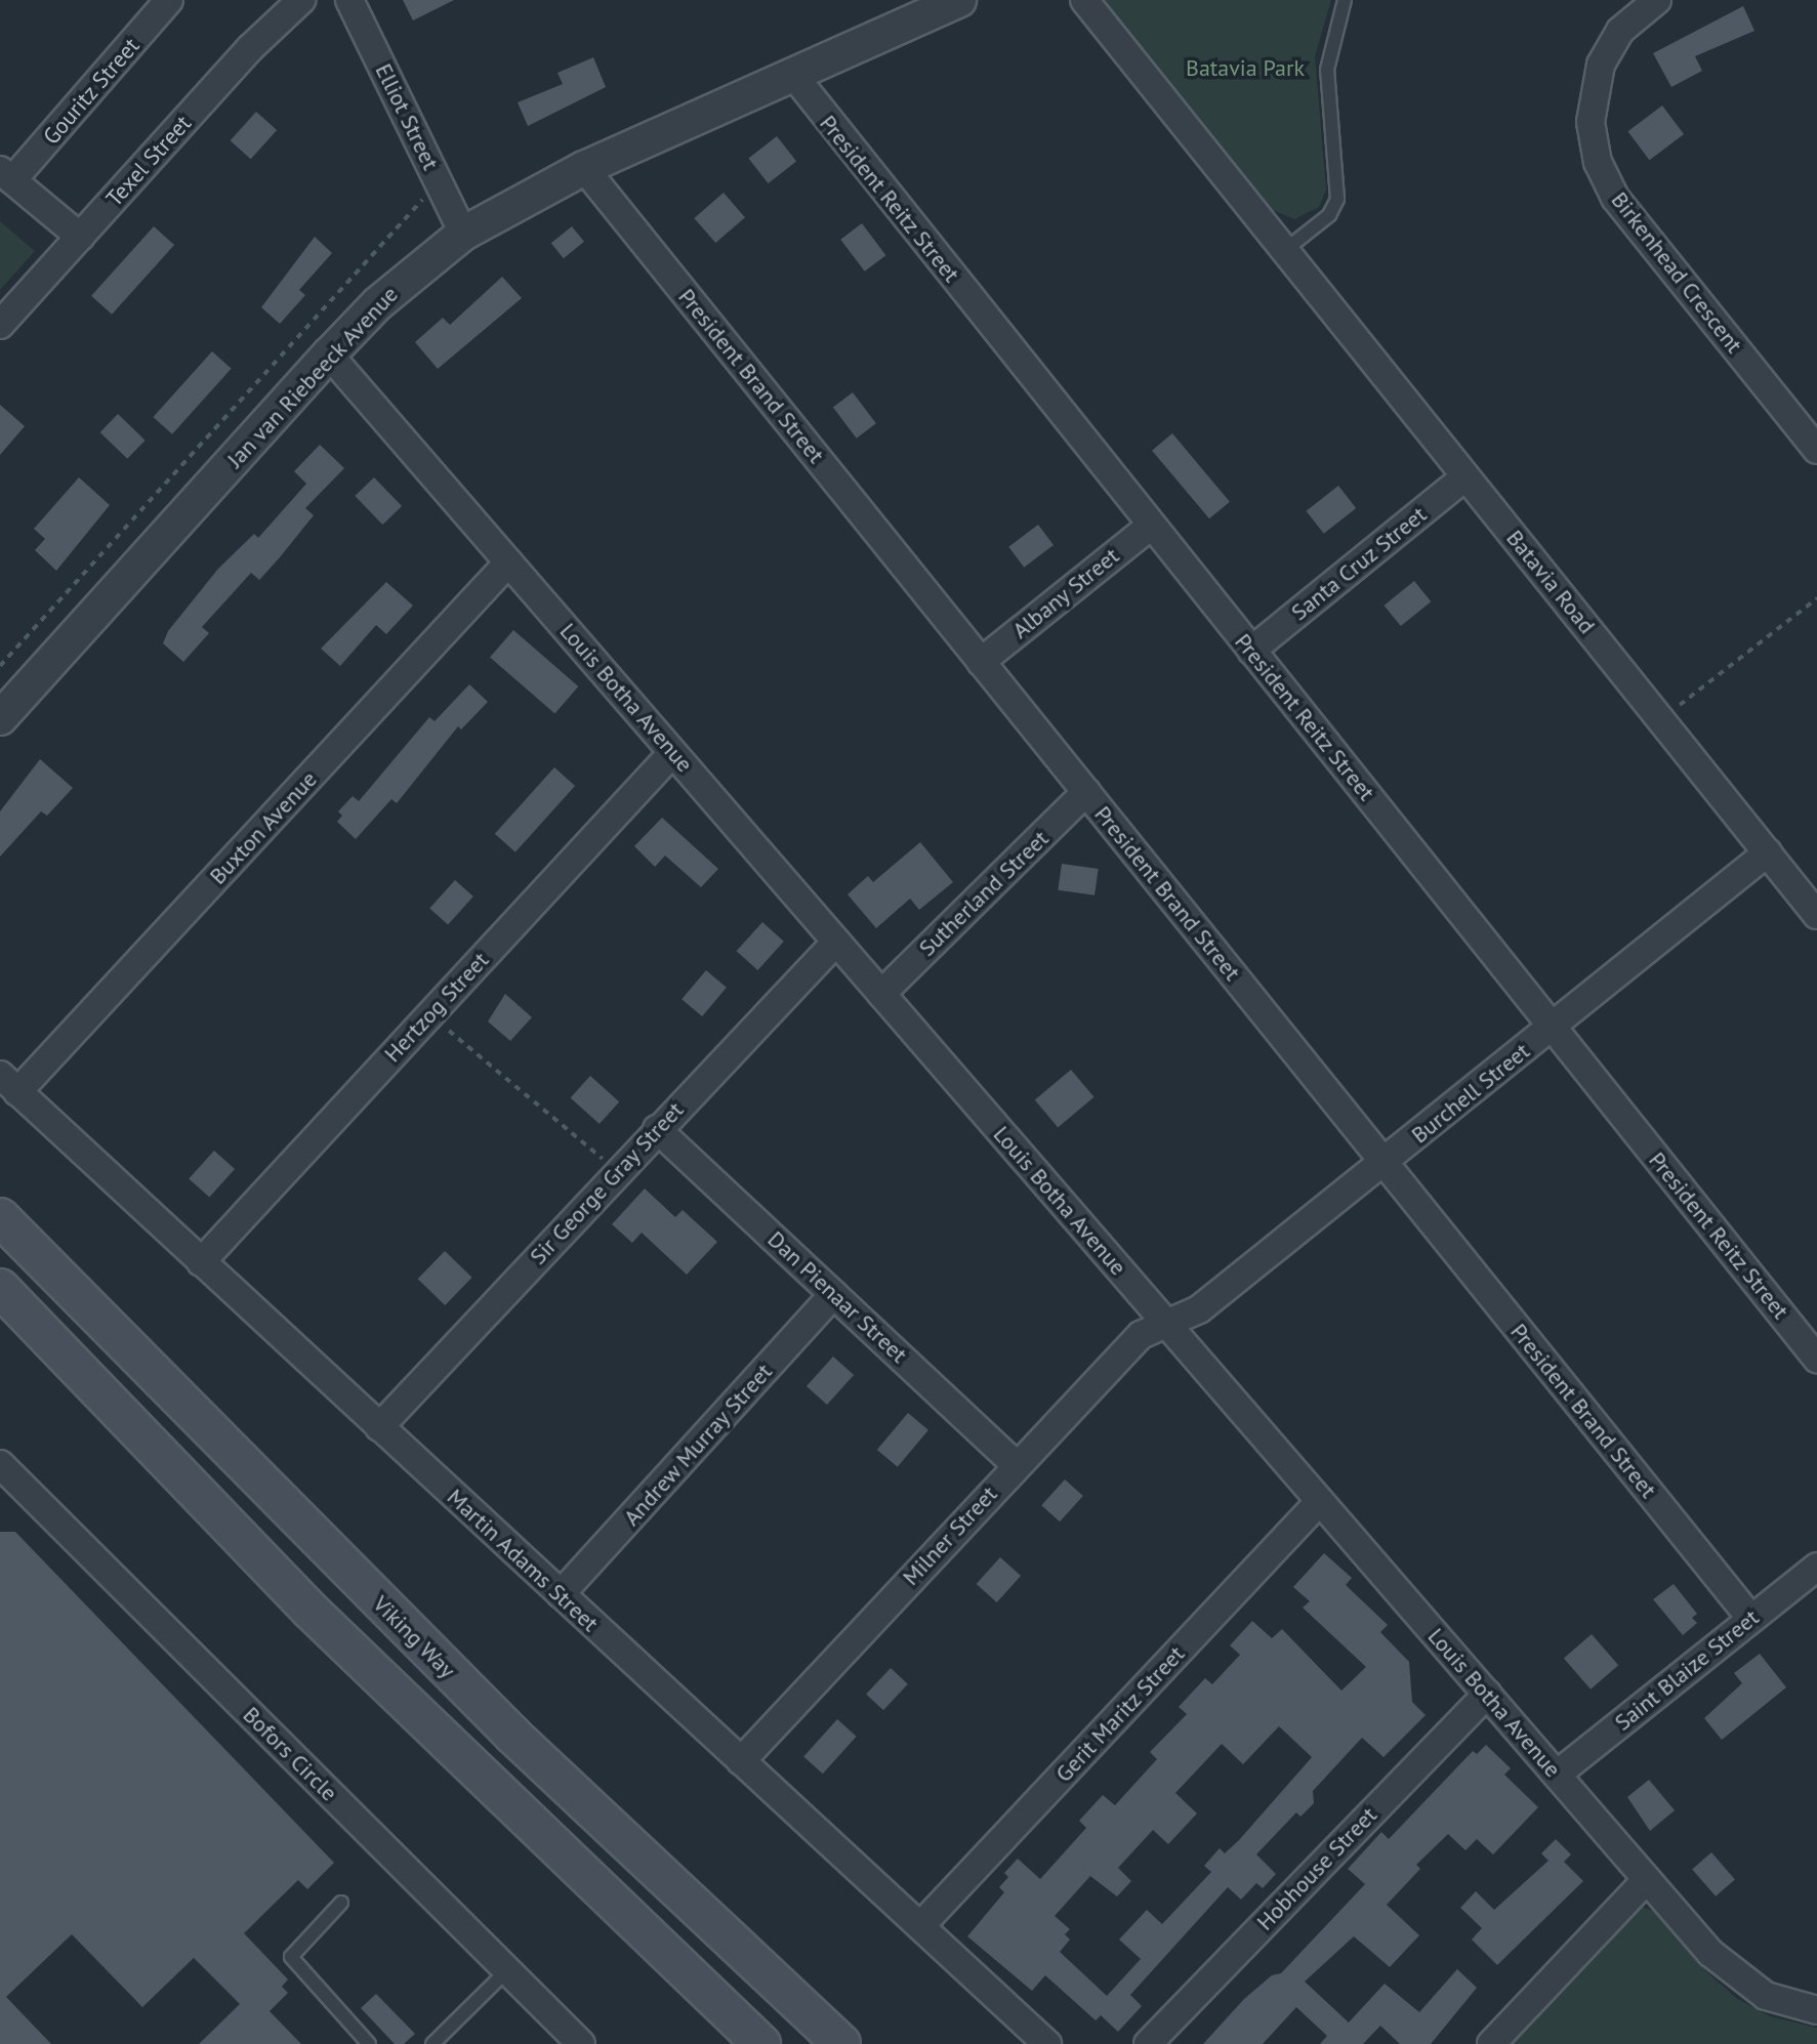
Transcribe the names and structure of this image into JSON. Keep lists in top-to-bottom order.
{
  "streets": {
    "main road": ["Viking Way"],
    "street": [
      "Gouritz Street",
      "Elliot Street",
      "Texel Street",
      "President Reitz Street",
      "Birkenhead Crescent",
      "President Brand Street",
      "Jan van Riebeeck Avenue",
      "Santa Cruz Street",
      "Batavia Road",
      "Albany Street",
      "Louis Botha Avenue",
      "Buxton Avenue",
      "Sutherland Street",
      "Hertzog Street",
      "Burchell Street",
      "Sir George Gray Street",
      "Dan Pienaar Street",
      "Andrew Murray Street",
      "Milner Street",
      "Martin Adams Street",
      "Saint Blaize Street",
      "Gerit Maritz Street",
      "Bofors Circle",
      "Hobhouse Street"
    ]
  },
  "crossings": [
    ["Elliot Street", "Jan van Riebeeck Avenue"],
    ["President Reitz Street", "Jan van Riebeeck Avenue"],
    ["President Reitz Street", "Santa Cruz Street"],
    ["President Reitz Street", "Albany Street"],
    ["President Reitz Street", "Burchell Street"],
    ["President Brand Street", "Jan van Riebeeck Avenue"],
    ["President Brand Street", "Albany Street"],
    ["President Brand Street", "Sutherland Street"],
    ["President Brand Street", "Burchell Street"],
    ["President Brand Street", "Saint Blaize Street"],
    ["Jan van Riebeeck Avenue", "Louis Botha Avenue"],
    ["Santa Cruz Street", "Batavia Road"],
    ["Batavia Road", "Burchell Street"],
    ["Louis Botha Avenue", "Buxton Avenue"],
    ["Louis Botha Avenue", "Sutherland Street"],
    ["Louis Botha Avenue", "Hertzog Street"],
    ["Louis Botha Avenue", "Burchell Street"],
    ["Louis Botha Avenue", "Sir George Gray Street"],
    ["Louis Botha Avenue", "Milner Street"],
    ["Louis Botha Avenue", "Saint Blaize Street"],
    ["Louis Botha Avenue", "Gerit Maritz Street"],
    ["Louis Botha Avenue", "Hobhouse Street"],
    ["Buxton Avenue", "Martin Adams Street"],
    ["Hertzog Street", "Martin Adams Street"],
    ["Burchell Street", "Milner Street"],
    ["Sir George Gray Street", "Dan Pienaar Street"],
    ["Sir George Gray Street", "Martin Adams Street"],
    ["Dan Pienaar Street", "Andrew Murray Street"],
    ["Dan Pienaar Street", "Milner Street"],
    ["Andrew Murray Street", "Martin Adams Street"],
    ["Milner Street", "Martin Adams Street"],
    ["Martin Adams Street", "Gerit Maritz Street"]
  ],
  "parks": ["Batavia Park"]
}
